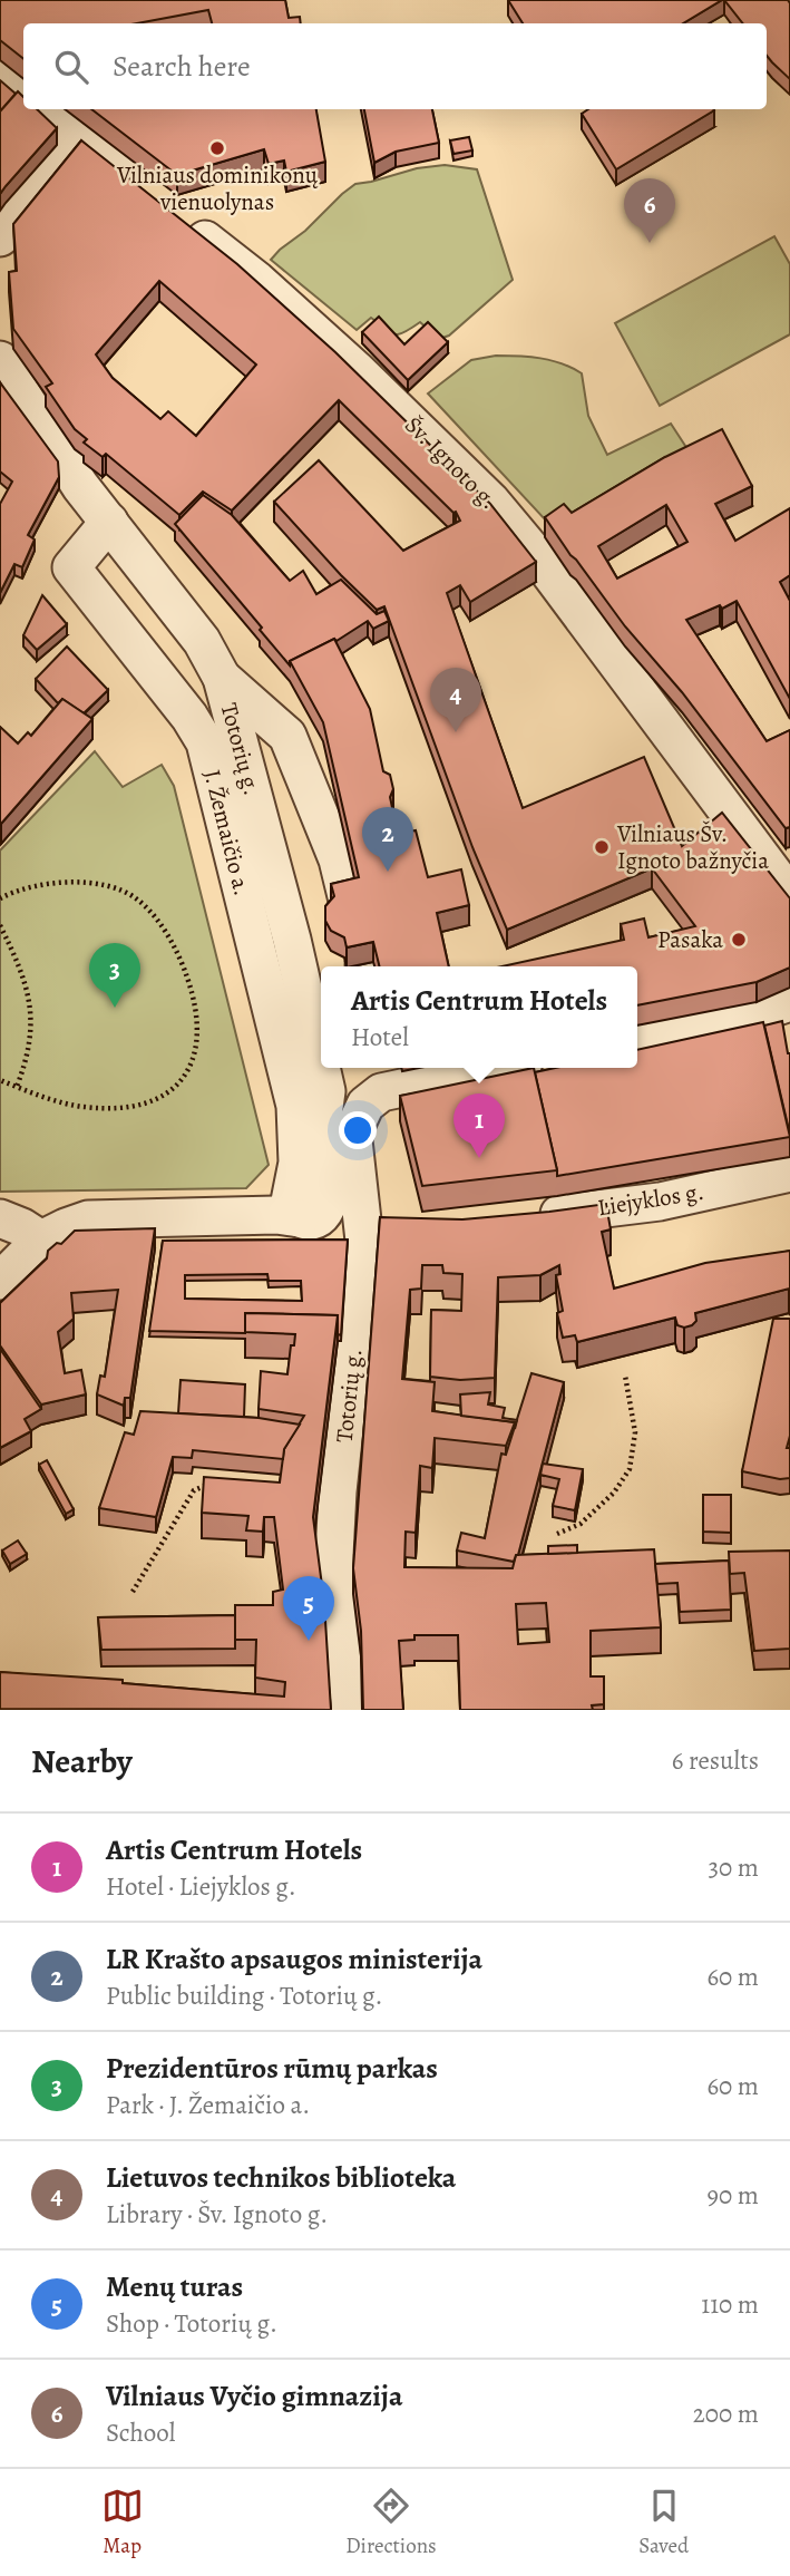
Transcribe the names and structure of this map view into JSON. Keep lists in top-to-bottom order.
{
  "streets": {
    "street": [
      "Šv. Ignoto g.",
      "Totorių g.",
      "J. Žemaičio a.",
      "Liejyklos g."
    ]
  },
  "crossings": [
    ["Totorių g.", "J. Žemaičio a."]
  ],
  "places": ["Vilniaus dominikonų vienuolynas", "Vilniaus Šv. Ignoto bažnyčia", "Pasaka"],
  "page": {
    "search": "Search here",
    "pins": [
      "6",
      "4",
      "2",
      "3",
      "1",
      "5"
    ],
    "popup": ["Artis Centrum Hotels", "Hotel"],
    "heading": ["Nearby", "6 results"],
    "list": [
      {
        "mark": "1",
        "name": "Artis Centrum Hotels",
        "note": "Hotel · Liejyklos g.",
        "value": "30 m"
      },
      {
        "mark": "2",
        "name": "LR Krašto apsaugos ministerija",
        "note": "Public building · Totorių g.",
        "value": "60 m"
      },
      {
        "mark": "3",
        "name": "Prezidentūros rūmų parkas",
        "note": "Park · J. Žemaičio a.",
        "value": "60 m"
      },
      {
        "mark": "4",
        "name": "Lietuvos technikos biblioteka",
        "note": "Library · Šv. Ignoto g.",
        "value": "90 m"
      },
      {
        "mark": "5",
        "name": "Menų turas",
        "note": "Shop · Totorių g.",
        "value": "110 m"
      },
      {
        "mark": "6",
        "name": "Vilniaus Vyčio gimnazija",
        "note": "School",
        "value": "200 m"
      }
    ],
    "nav": ["Map", "Directions", "Saved"]
  }
}
